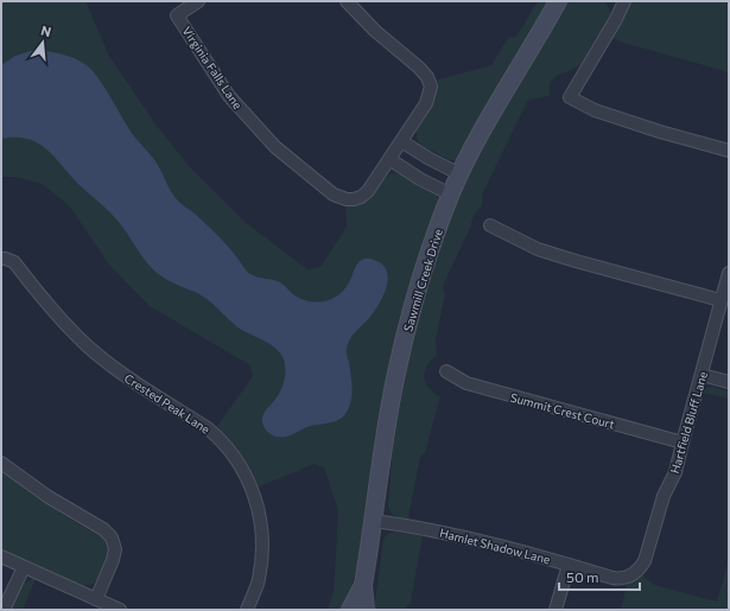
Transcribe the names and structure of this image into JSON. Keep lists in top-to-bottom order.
{
  "streets": {
    "street": [
      "Virginia Falls Lane",
      "Sawmill Creek Drive",
      "Crested Peak Lane",
      "Summit Crest Court",
      "Hartfield Bluff Lane",
      "Hamlet Shadow Lane"
    ]
  },
  "crossings": [
    ["Sawmill Creek Drive", "Hamlet Shadow Lane"],
    ["Summit Crest Court", "Hartfield Bluff Lane"],
    ["Hartfield Bluff Lane", "Hamlet Shadow Lane"]
  ],
  "scale_bar": "50 m",
  "north": "top"
}
